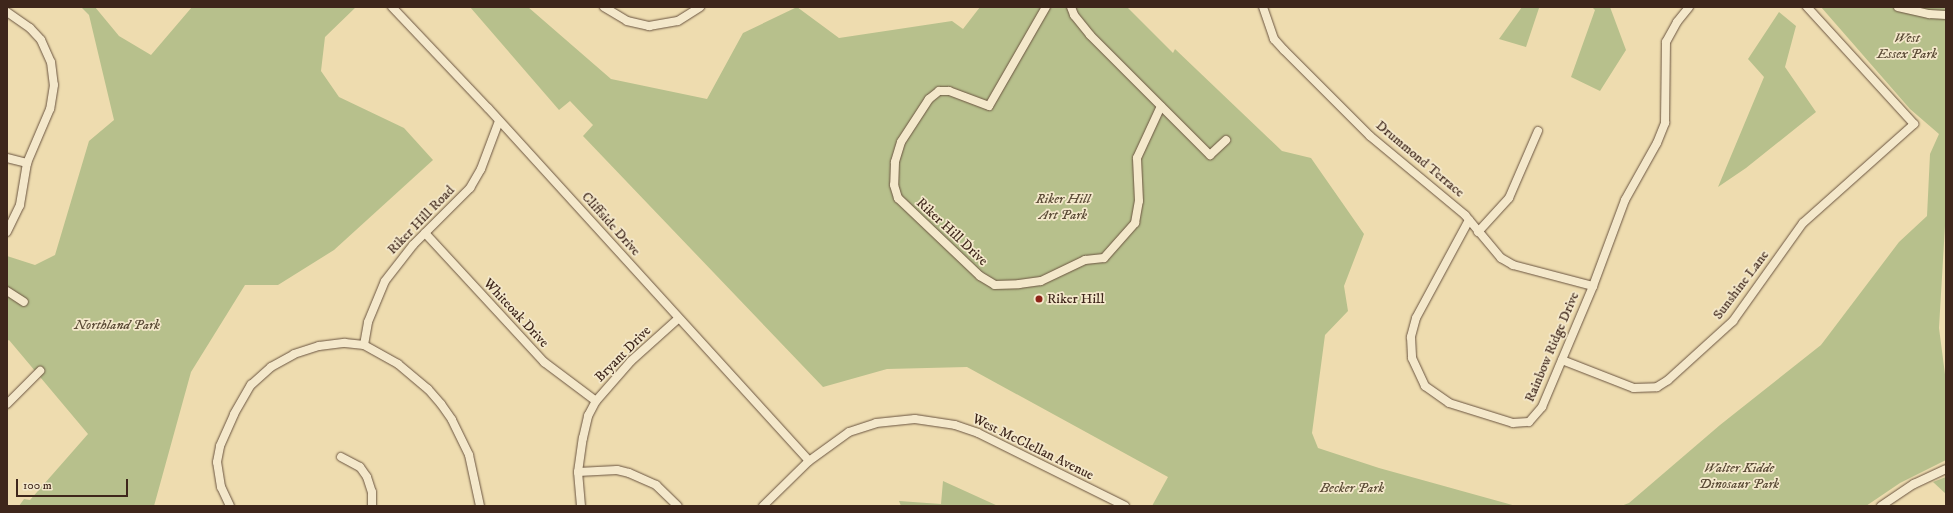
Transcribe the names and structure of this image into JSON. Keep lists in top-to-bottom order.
{
  "streets": {
    "street": [
      "Drummond Terrace",
      "Riker Hill Road",
      "Cliffside Drive",
      "Riker Hill Drive",
      "Sunshine Lane",
      "Whiteoak Drive",
      "Rainbow Ridge Drive",
      "Bryant Drive",
      "West McClellan Avenue"
    ]
  },
  "crossings": [
    ["Drummond Terrace", "Rainbow Ridge Drive"],
    ["Riker Hill Road", "Cliffside Drive"],
    ["Riker Hill Road", "Whiteoak Drive"],
    ["Cliffside Drive", "Bryant Drive"],
    ["Cliffside Drive", "West McClellan Avenue"],
    ["Sunshine Lane", "Rainbow Ridge Drive"],
    ["Whiteoak Drive", "Bryant Drive"]
  ],
  "parks": [
    "West Essex Park",
    "Riker Hill Art Park",
    "Northland Park",
    "Walter Kidde Dinosaur Park",
    "Becker Park"
  ],
  "places": ["Riker Hill"],
  "scale_bar": "100 m"
}
